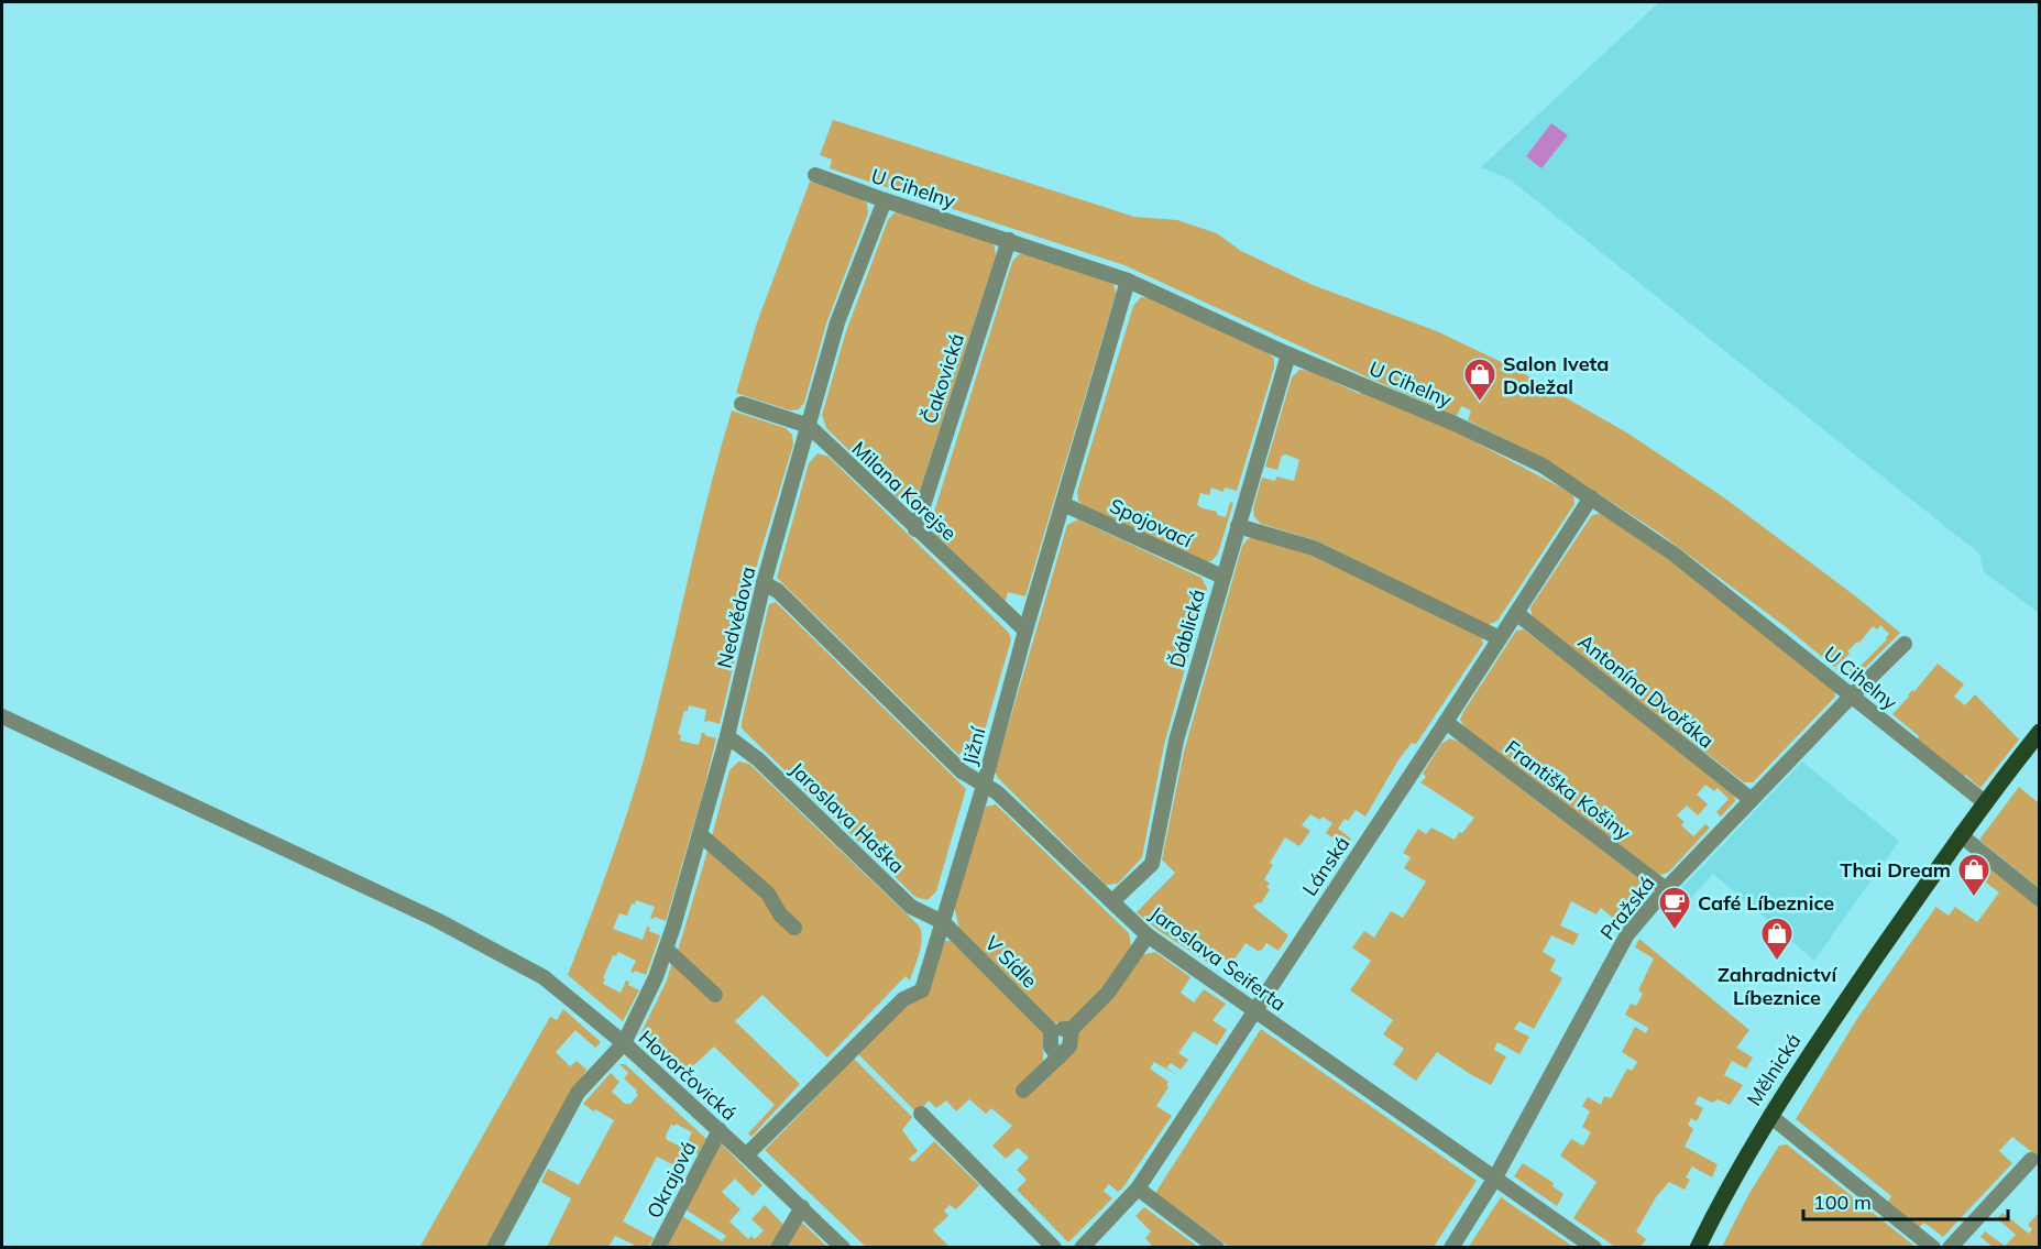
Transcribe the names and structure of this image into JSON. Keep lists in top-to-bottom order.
{
  "streets": {
    "main road": ["Mělnická"],
    "street": [
      "U Cihelny",
      "Čakovická",
      "Milana Korejse",
      "Spojovací",
      "Nedvědova",
      "Ďáblická",
      "Antonína Dvořáka",
      "Jižní",
      "Františka Košiny",
      "Jaroslava Haška",
      "Lánská",
      "Pražská",
      "Jaroslava Seiferta",
      "V Sídle",
      "Hovorčovická",
      "Okrajová"
    ]
  },
  "crossings": [
    ["U Cihelny", "Čakovická"],
    ["U Cihelny", "Nedvědova"],
    ["U Cihelny", "Ďáblická"],
    ["U Cihelny", "Jižní"],
    ["U Cihelny", "Lánská"],
    ["U Cihelny", "Pražská"],
    ["U Cihelny", "Mělnická"],
    ["Čakovická", "Milana Korejse"],
    ["Milana Korejse", "Nedvědova"],
    ["Milana Korejse", "Jižní"],
    ["Spojovací", "Ďáblická"],
    ["Spojovací", "Jižní"],
    ["Nedvědova", "Jaroslava Haška"],
    ["Nedvědova", "Jaroslava Seiferta"],
    ["Nedvědova", "Hovorčovická"],
    ["Ďáblická", "Jaroslava Seiferta"],
    ["Antonína Dvořáka", "Lánská"],
    ["Antonína Dvořáka", "Pražská"],
    ["Jižní", "Jaroslava Haška"],
    ["Jižní", "Jaroslava Seiferta"],
    ["Jižní", "V Sídle"],
    ["Jižní", "Hovorčovická"],
    ["Františka Košiny", "Lánská"],
    ["Františka Košiny", "Pražská"],
    ["Jaroslava Haška", "V Sídle"],
    ["Lánská", "Jaroslava Seiferta"],
    ["Pražská", "Jaroslava Seiferta"],
    ["Hovorčovická", "Okrajová"]
  ],
  "places": {
    "shop": ["Salon Iveta Doležal", "Thai Dream", "Zahradnictví Líbeznice"],
    "cafe": ["Café Líbeznice"]
  },
  "scale_bar": "100 m"
}
